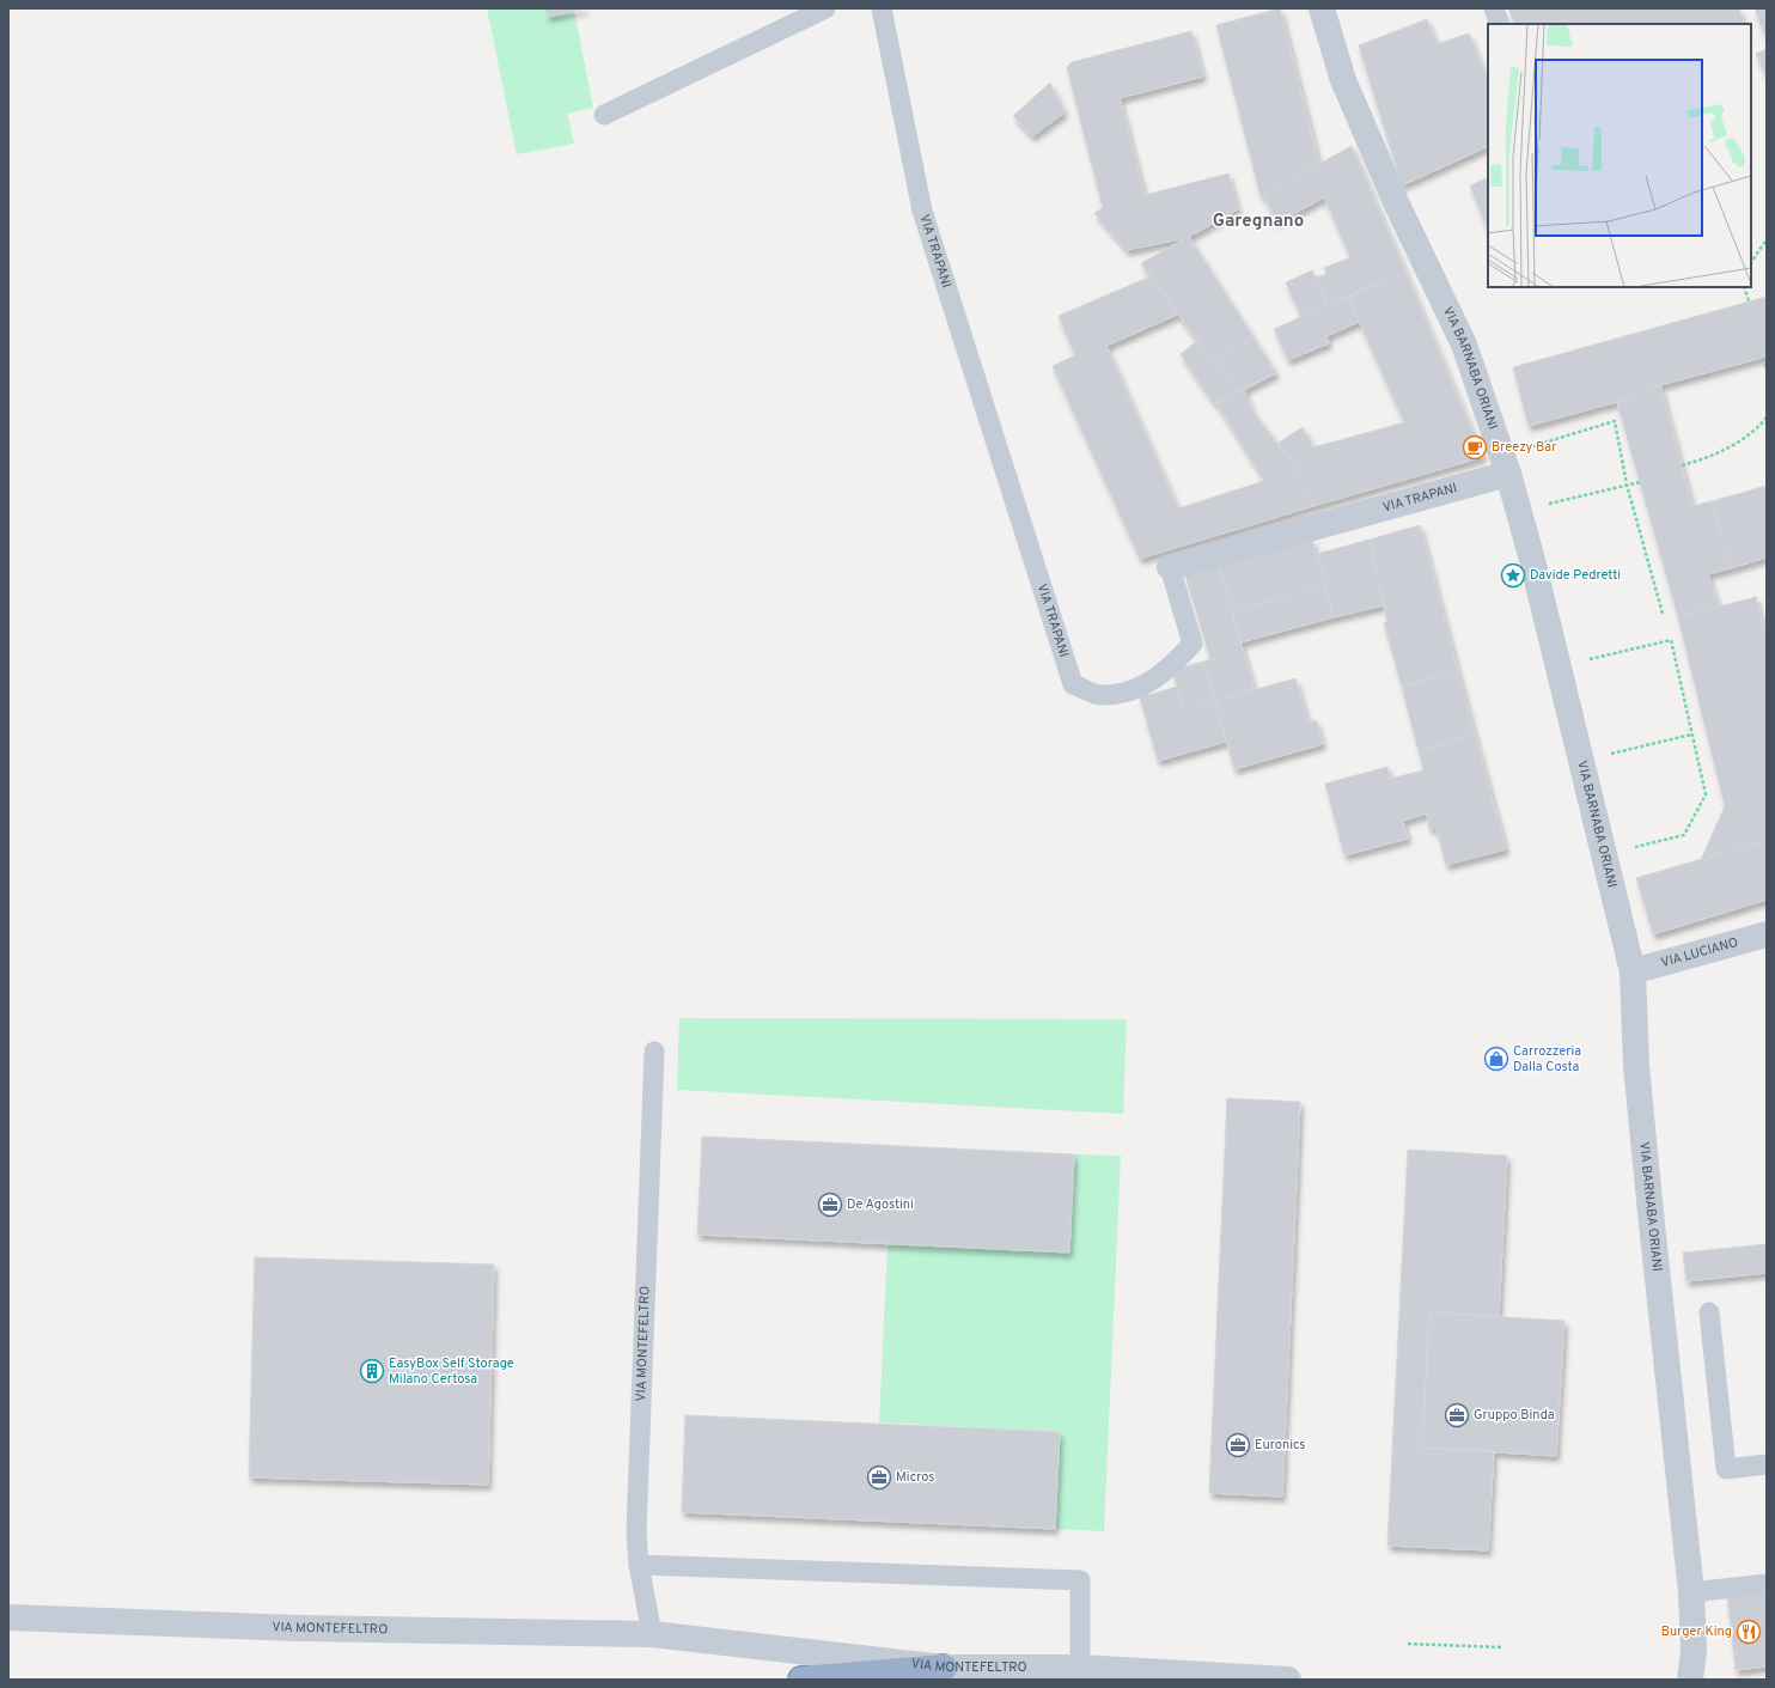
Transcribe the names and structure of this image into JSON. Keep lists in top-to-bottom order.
{
  "streets": {
    "street": [
      "VIA TRAPANI",
      "VIA BARNABA ORIANI",
      "VIA LUCIANO",
      "VIA MONTEFELTRO"
    ]
  },
  "crossings": [
    ["VIA TRAPANI", "VIA BARNABA ORIANI"],
    ["VIA BARNABA ORIANI", "VIA LUCIANO"]
  ],
  "districts": ["Garegnano"],
  "places": {
    "cafe": ["Breezy Bar"],
    "place": ["Davide Pedretti"],
    "shop": ["Carrozzeria Dalla Costa"],
    "office": [
      "De Agostini",
      "Gruppo Binda",
      "Euronics",
      "Micros"
    ],
    "building": ["EasyBox Self Storage Milano Certosa"],
    "restaurant": ["Burger King"]
  }
}
